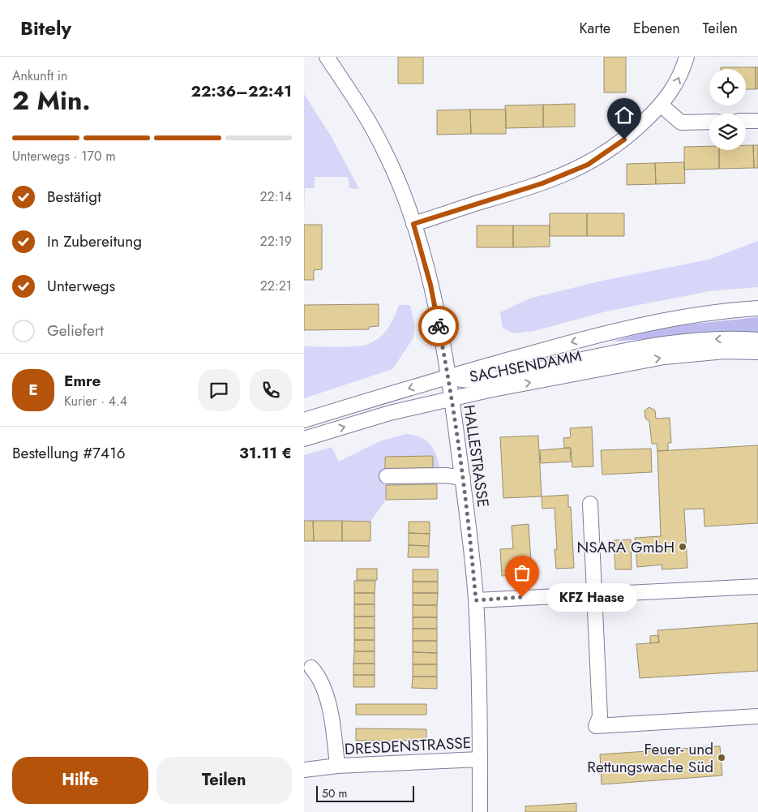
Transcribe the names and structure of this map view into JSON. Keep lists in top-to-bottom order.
{
  "streets": {
    "street": ["SACHSENDAMM", "HALLESTRASSE", "DRESDENSTRASSE"]
  },
  "crossings": [
    ["SACHSENDAMM", "HALLESTRASSE"],
    ["HALLESTRASSE", "DRESDENSTRASSE"]
  ],
  "places": ["NSARA GmbH", "KFZ Haase", "Feuer- und Rettungswache Süd"],
  "scale_bar": "50 m",
  "page": {
    "header": "Bitely",
    "nav": ["Karte", "Ebenen", "Teilen"],
    "heading": ["2 Min.", "Ankunft in", "22:36–22:41"],
    "panel": [
      "Emre",
      "Kurier · 4.4",
      "Bestellung #7416",
      "31.11 €"
    ],
    "bar": "Unterwegs · 170 m",
    "list": [
      ["Bestätigt", "22:14"],
      ["In Zubereitung", "22:19"],
      ["Unterwegs", "22:21"],
      "Geliefert"
    ],
    "round": "E",
    "bubble": "KFZ Haase",
    "buttons": ["Hilfe", "Teilen"],
    "scale": "50 m"
  }
}
